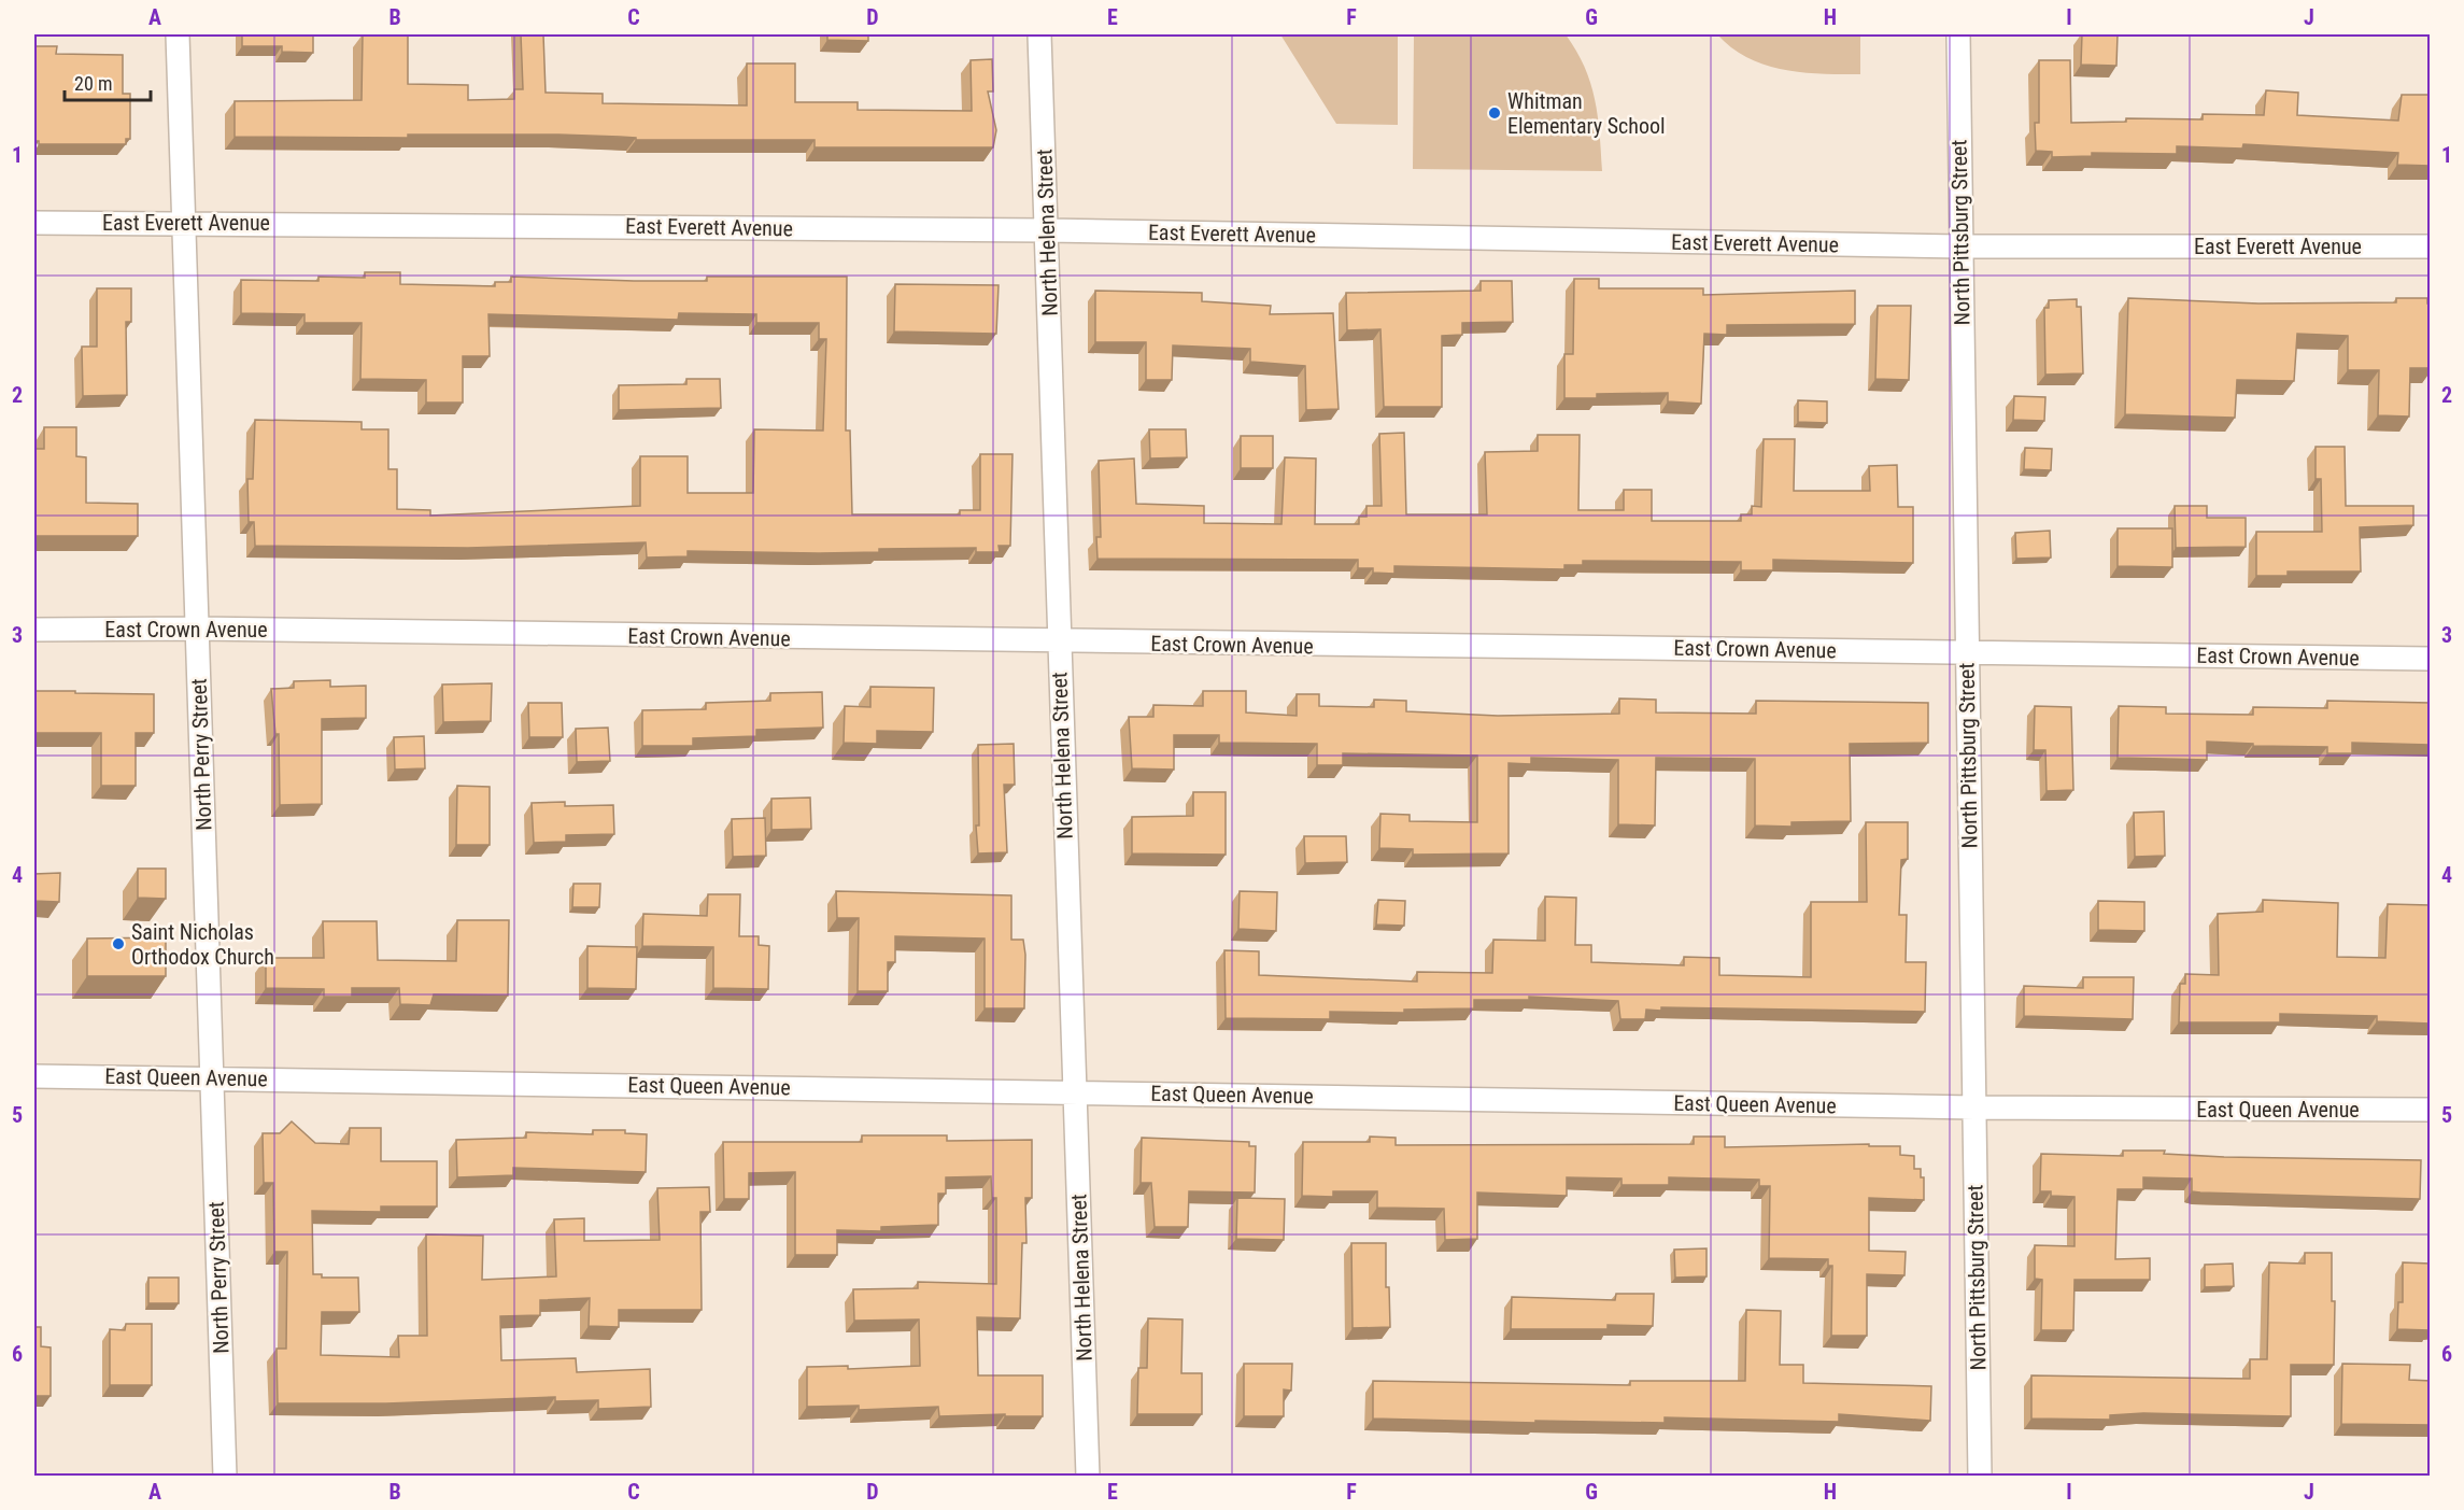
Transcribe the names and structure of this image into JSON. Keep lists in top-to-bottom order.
{
  "streets": {
    "street": [
      "East Everett Avenue",
      "North Helena Street",
      "North Pittsburg Street",
      "East Crown Avenue",
      "North Perry Street",
      "East Queen Avenue"
    ]
  },
  "crossings": [
    ["East Everett Avenue", "North Helena Street"],
    ["East Everett Avenue", "North Pittsburg Street"],
    ["East Everett Avenue", "North Perry Street"],
    ["North Helena Street", "East Crown Avenue"],
    ["North Helena Street", "East Queen Avenue"],
    ["North Pittsburg Street", "East Crown Avenue"],
    ["North Pittsburg Street", "East Queen Avenue"],
    ["East Crown Avenue", "North Perry Street"],
    ["North Perry Street", "East Queen Avenue"]
  ],
  "places": ["Whitman Elementary School", "Saint Nicholas Orthodox Church"],
  "scale_bar": "20 m",
  "grid": {
    "columns": [
      "A",
      "B",
      "C",
      "D",
      "E",
      "F",
      "G",
      "H",
      "I",
      "J"
    ],
    "rows": [
      "1",
      "2",
      "3",
      "4",
      "5",
      "6"
    ]
  }
}
